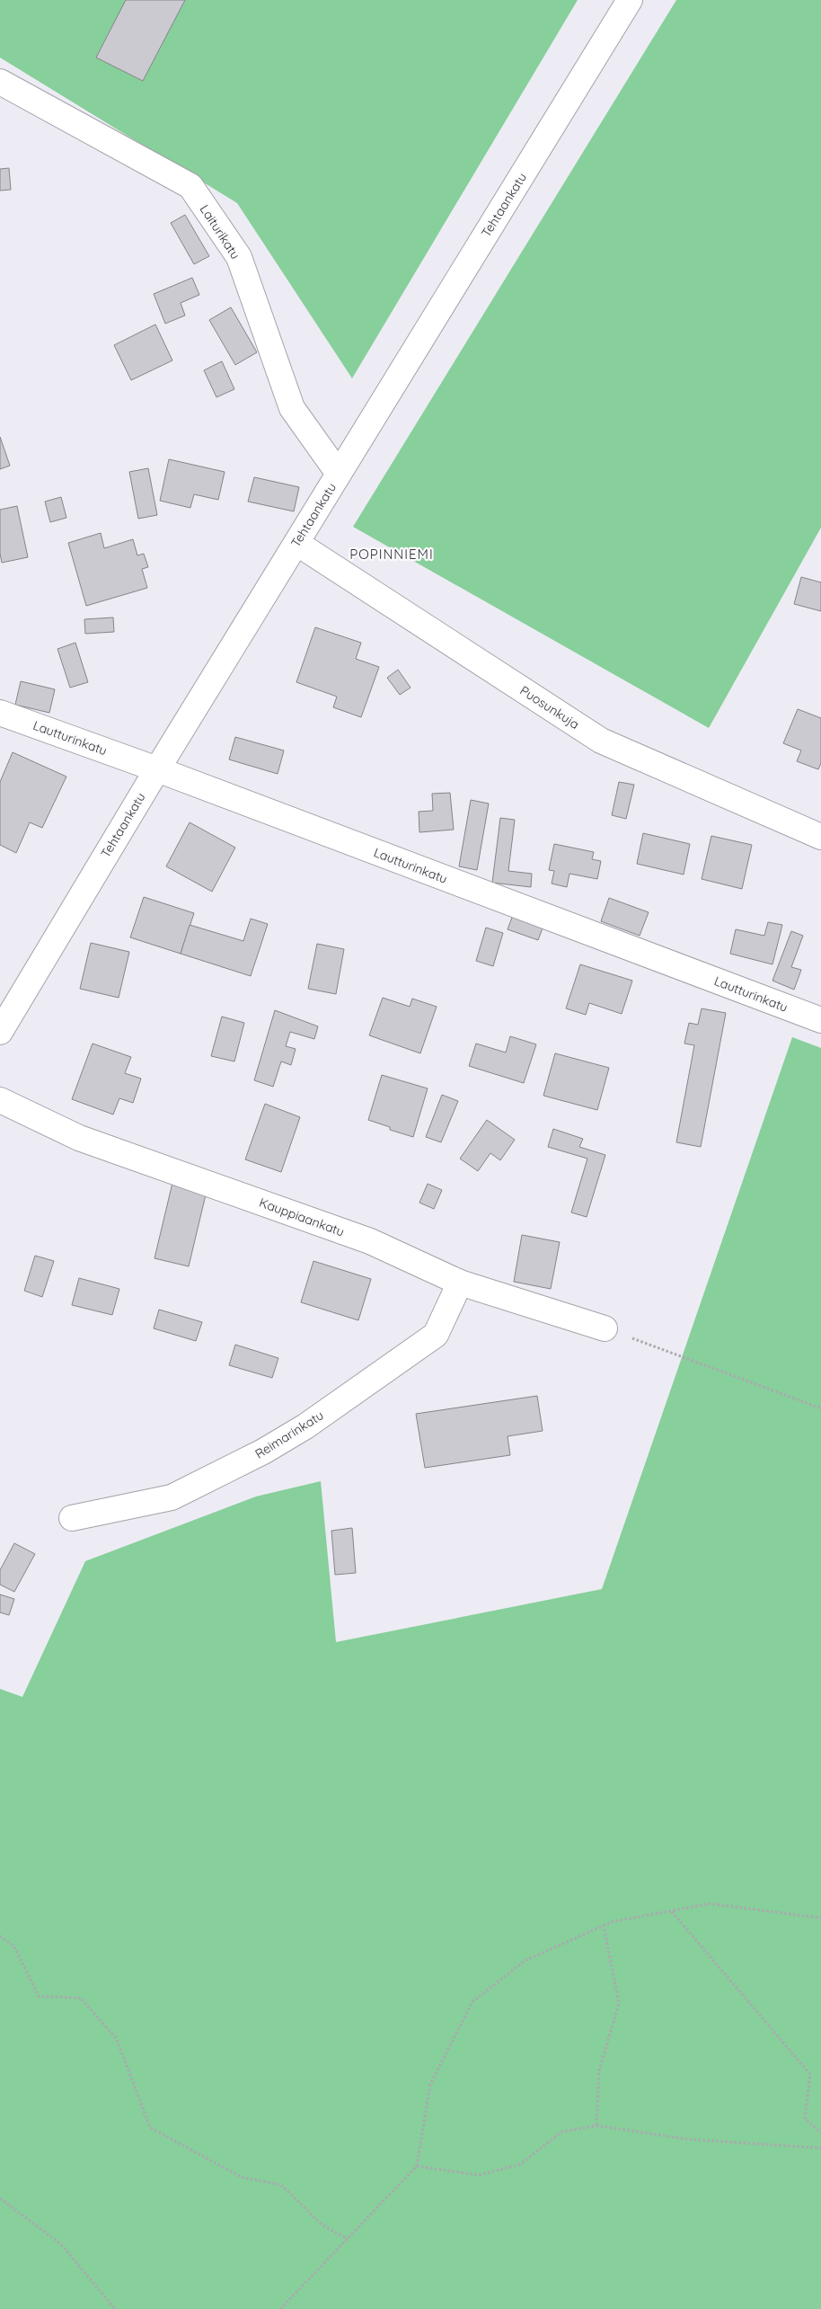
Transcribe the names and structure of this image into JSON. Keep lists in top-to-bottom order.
{
  "streets": {
    "street": [
      "Tehtaankatu",
      "Laiturikatu",
      "Puosunkuja",
      "Lautturinkatu",
      "Kauppiaankatu",
      "Reimarinkatu"
    ]
  },
  "crossings": [
    ["Tehtaankatu", "Laiturikatu"],
    ["Tehtaankatu", "Puosunkuja"],
    ["Tehtaankatu", "Lautturinkatu"],
    ["Kauppiaankatu", "Reimarinkatu"]
  ],
  "districts": ["POPINNIEMI"]
}
